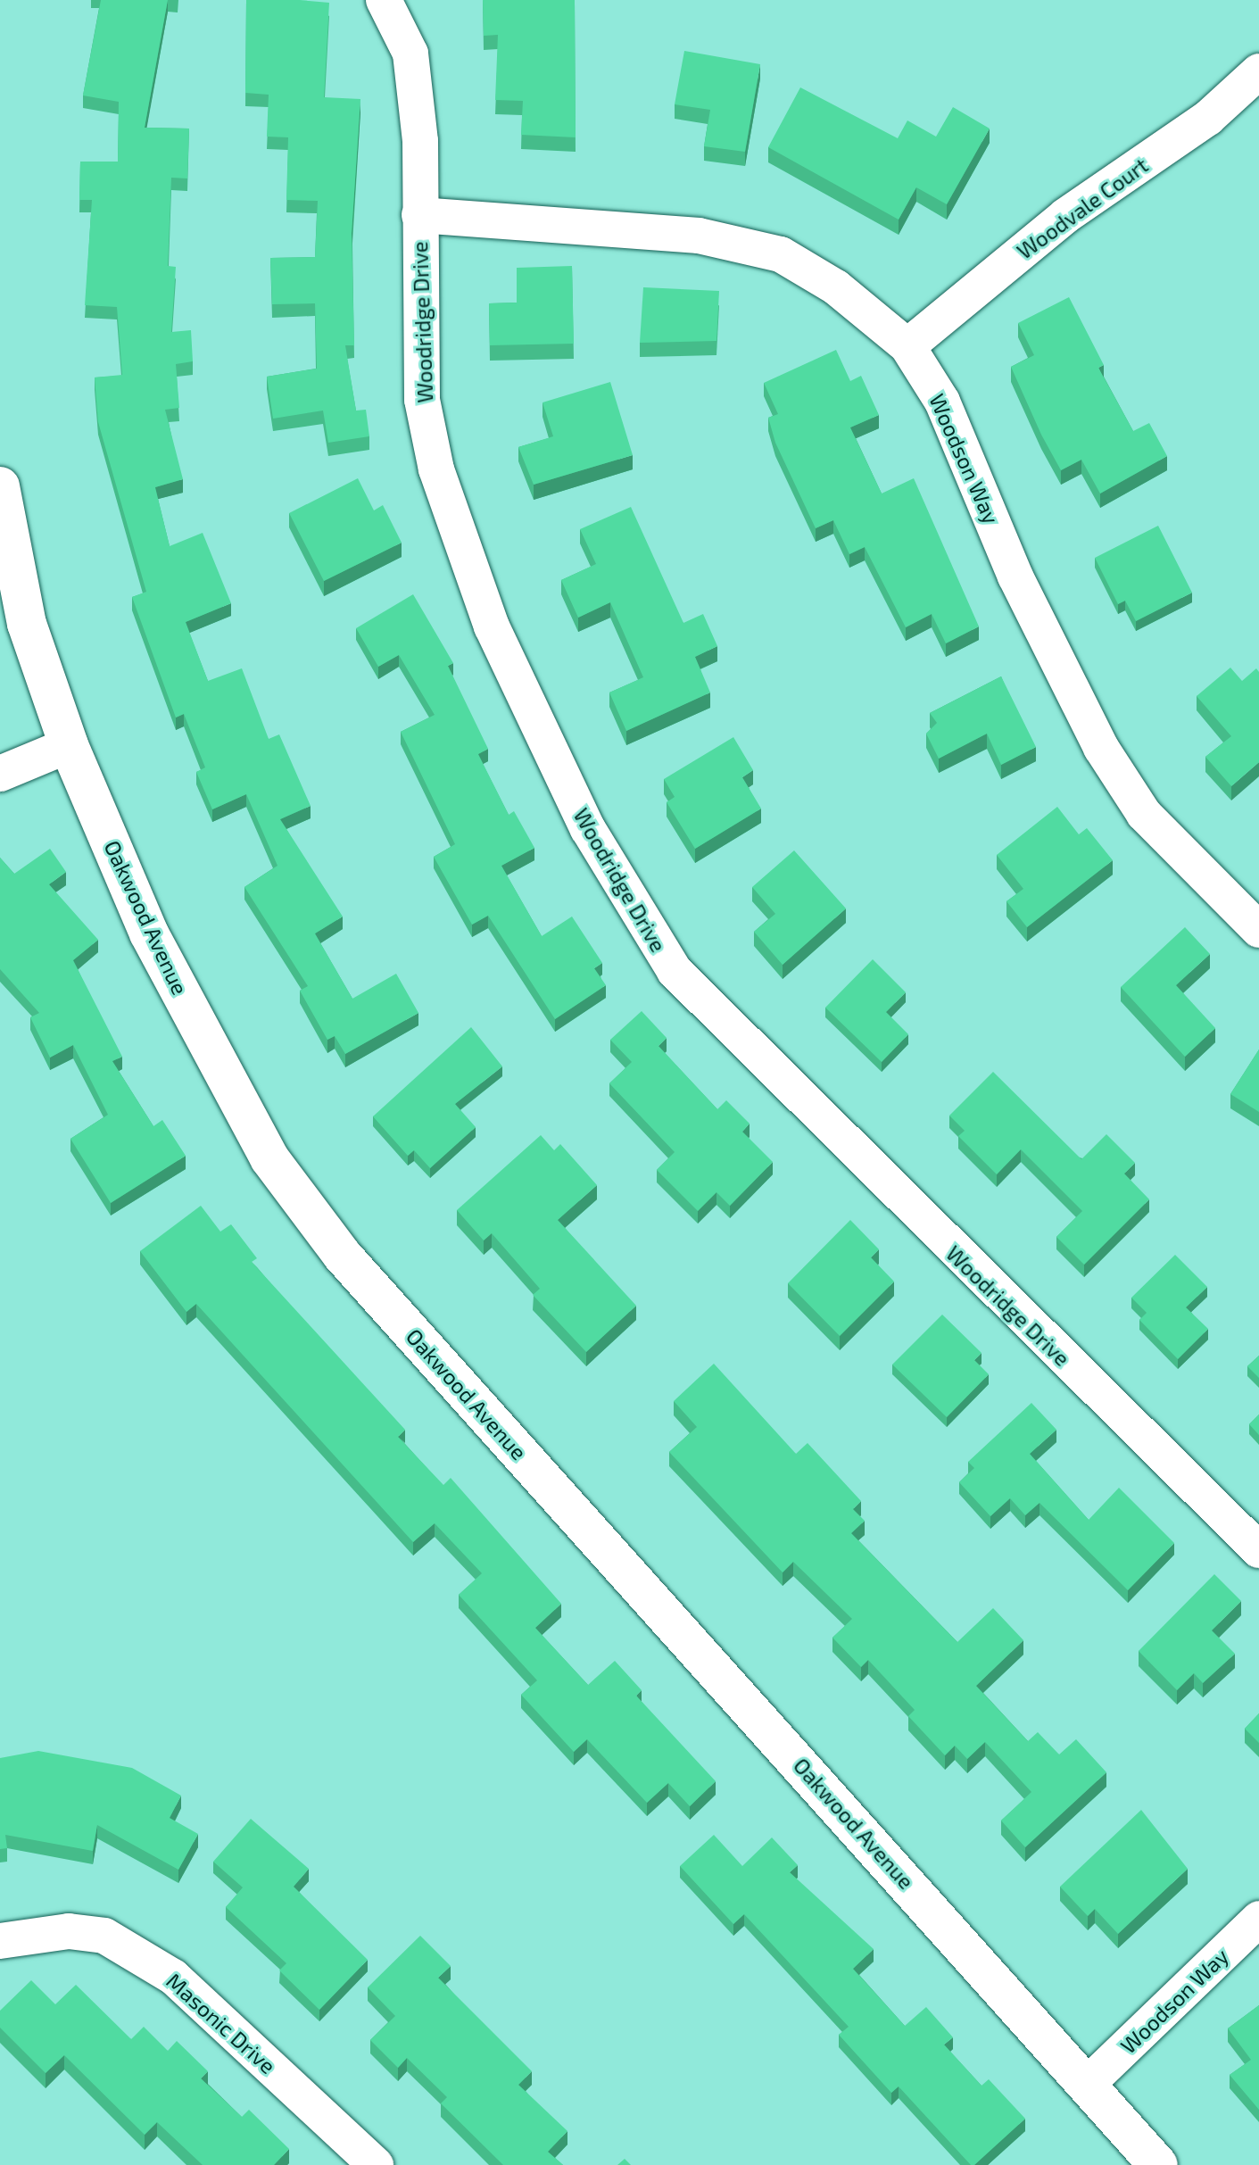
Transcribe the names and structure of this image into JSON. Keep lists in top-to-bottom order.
{
  "streets": {
    "main road": ["Oakwood Avenue"],
    "street": [
      "Woodvale Court",
      "Woodridge Drive",
      "Woodson Way",
      "Masonic Drive"
    ]
  },
  "crossings": [
    ["Woodvale Court", "Woodson Way"],
    ["Woodridge Drive", "Woodson Way"],
    ["Woodson Way", "Oakwood Avenue"]
  ]
}
